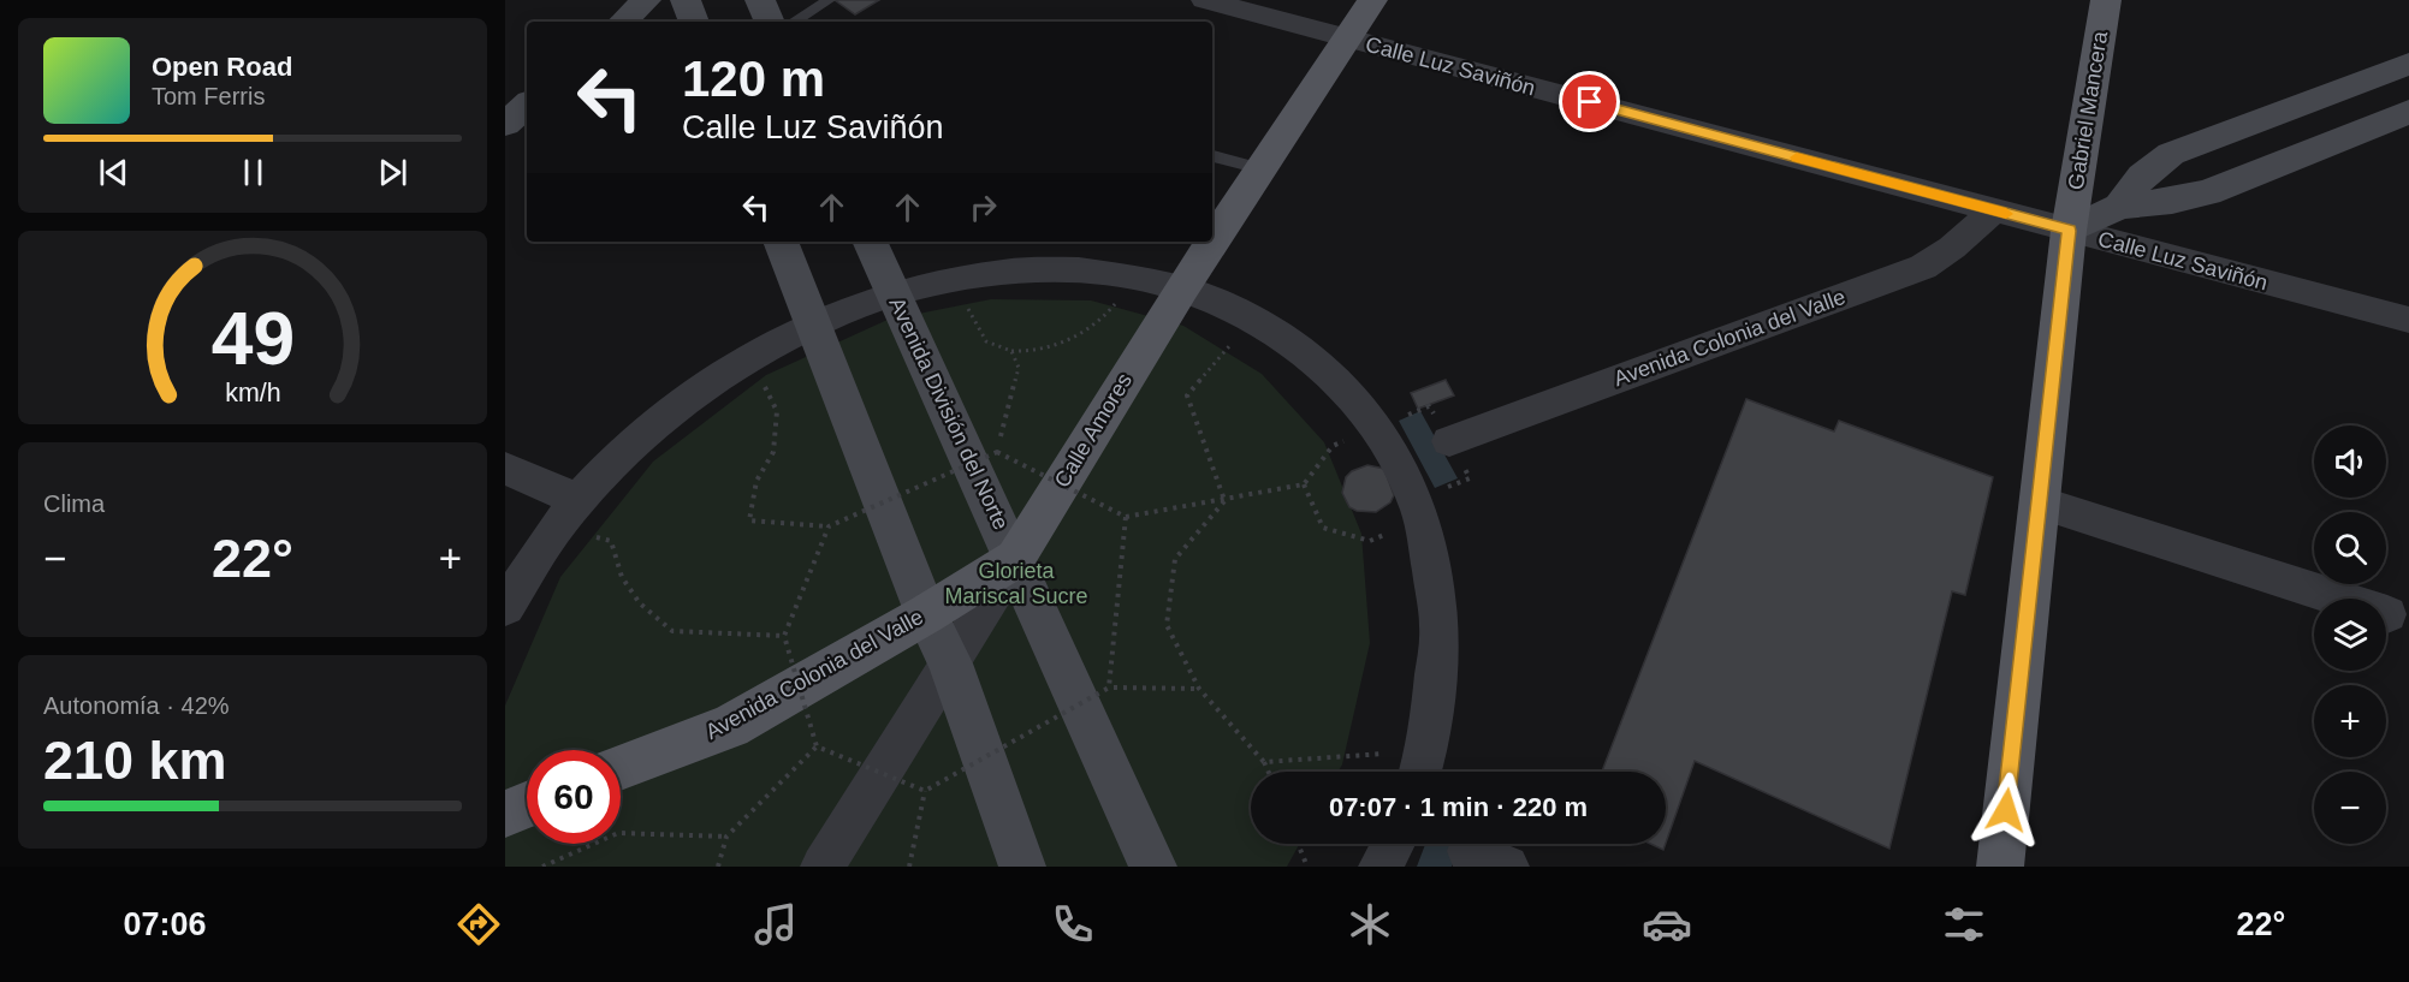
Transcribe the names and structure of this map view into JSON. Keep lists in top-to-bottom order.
{
  "streets": {
    "main road": [
      "Gabriel Mancera",
      "Avenida Colonia del Valle",
      "Avenida División del Norte",
      "Calle Amores"
    ],
    "street": ["Calle Luz Saviñón"]
  },
  "crossings": [
    ["Calle Luz Saviñón", "Gabriel Mancera"],
    ["Calle Luz Saviñón", "Avenida Colonia del Valle"],
    ["Calle Luz Saviñón", "Calle Amores"],
    ["Avenida Colonia del Valle", "Avenida División del Norte"],
    ["Avenida Colonia del Valle", "Calle Amores"],
    ["Avenida División del Norte", "Calle Amores"]
  ],
  "parks": ["Glorieta Mariscal Sucre"],
  "page": {
    "turn": ["120 m", "Calle Luz Saviñón"],
    "song": ["Open Road", "Tom Ferris"],
    "map_buttons": ["+", "−"],
    "tile": [
      "Clima",
      ["Autonomía · 42%", "210 km"]
    ],
    "heat": ["−", "22°", "+"],
    "limit": "60",
    "trip": "07:07 · 1 min · 220 m",
    "tabs": ["07:06", "22°"],
    "gauge": ["49", "km/h"]
  }
}
